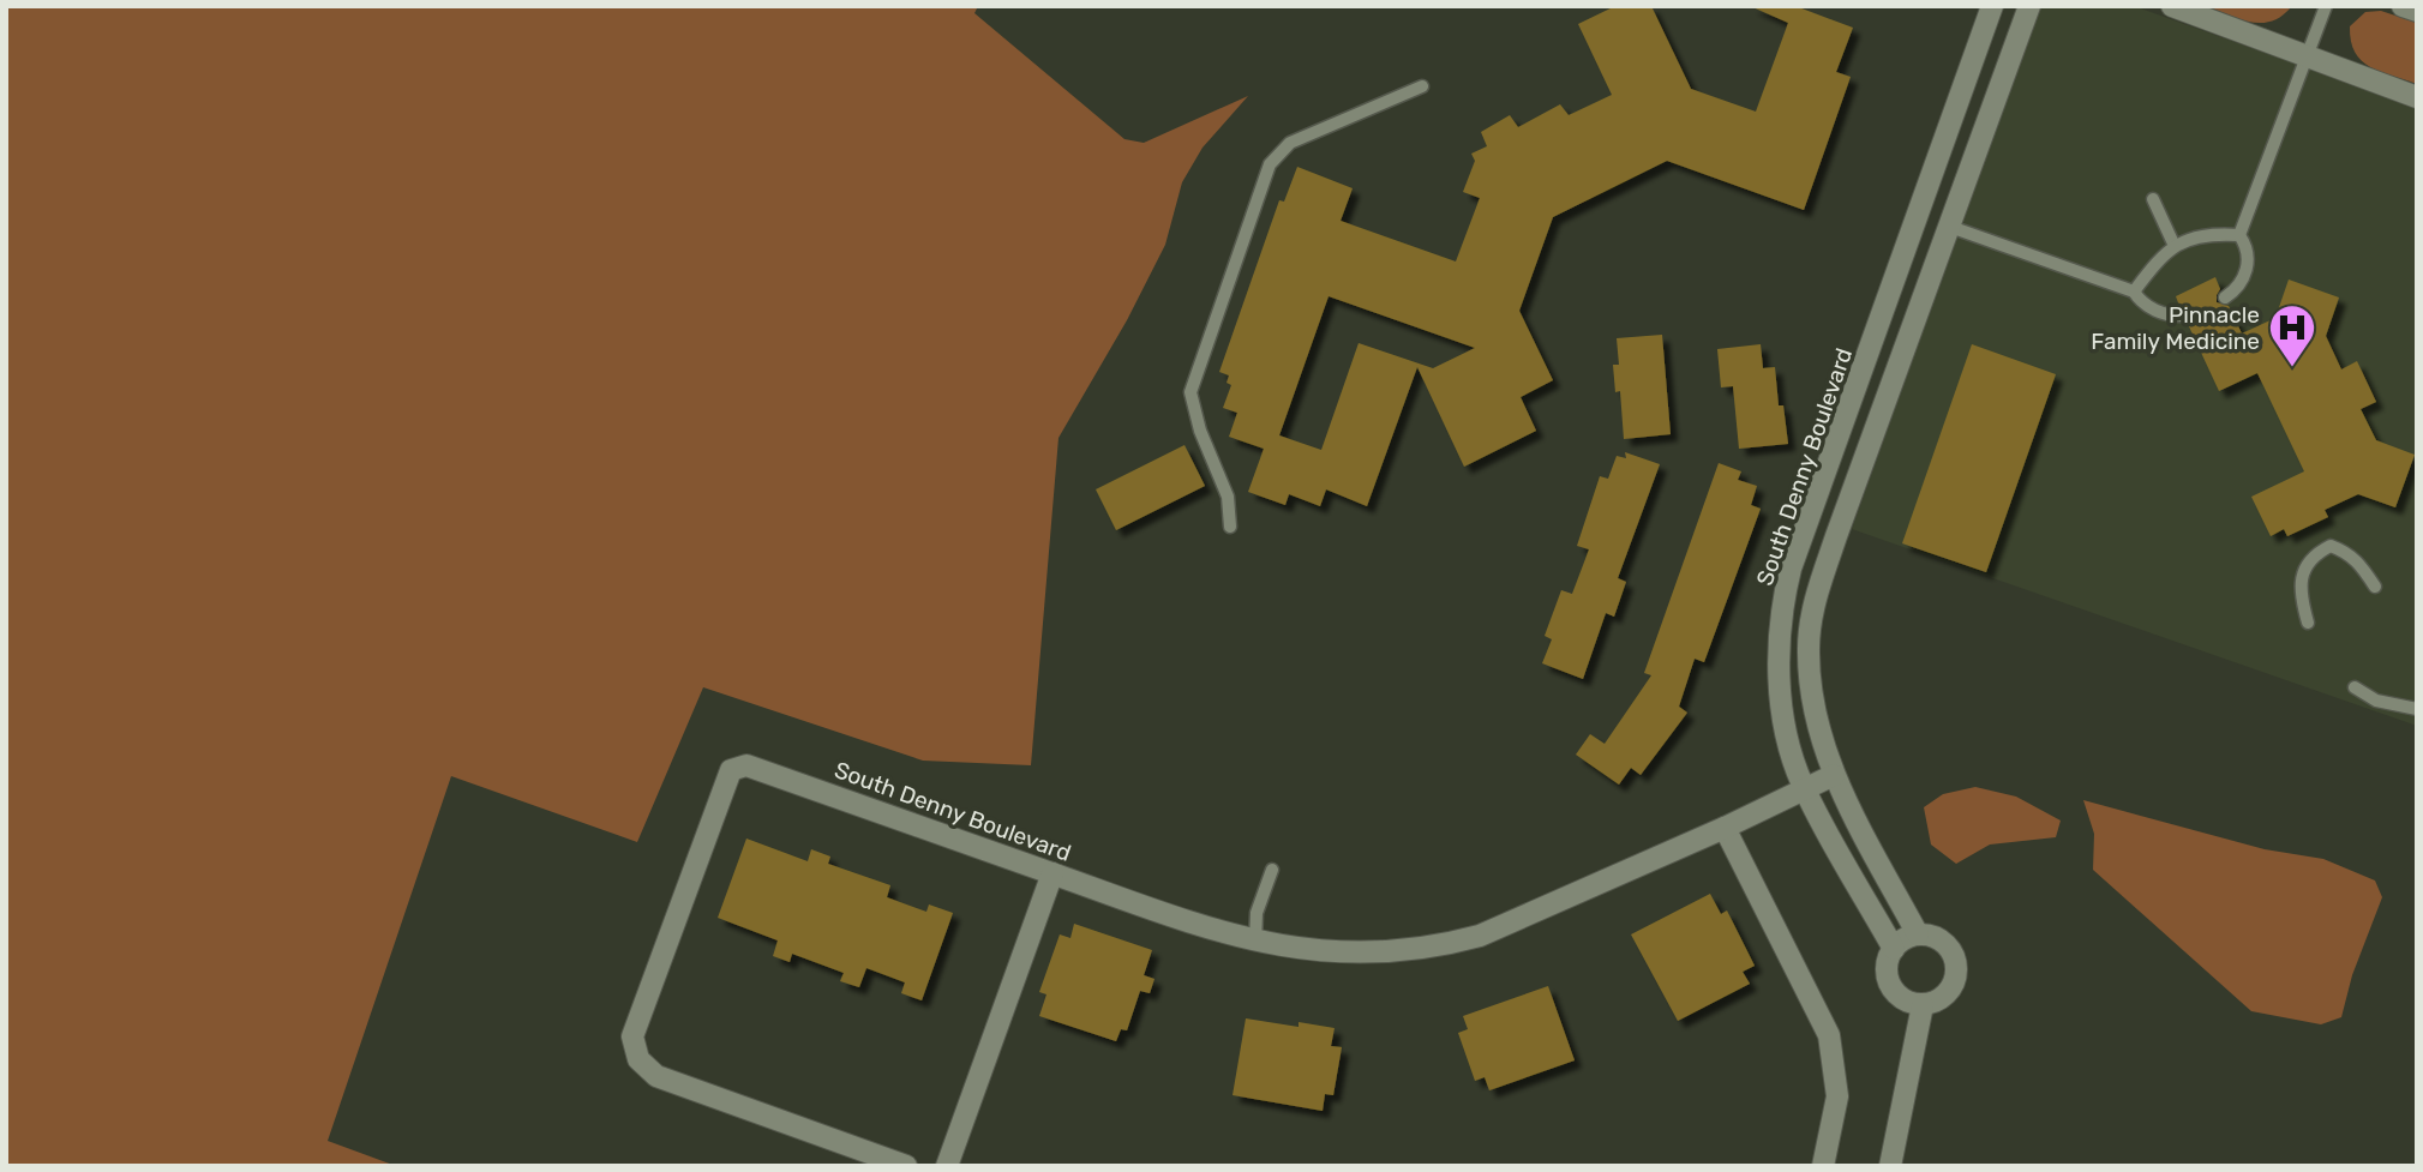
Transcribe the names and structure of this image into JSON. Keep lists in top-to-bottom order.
{
  "streets": {
    "street": ["South Denny Boulevard"]
  },
  "places": {
    "hospital": ["Pinnacle Family Medicine"]
  }
}
